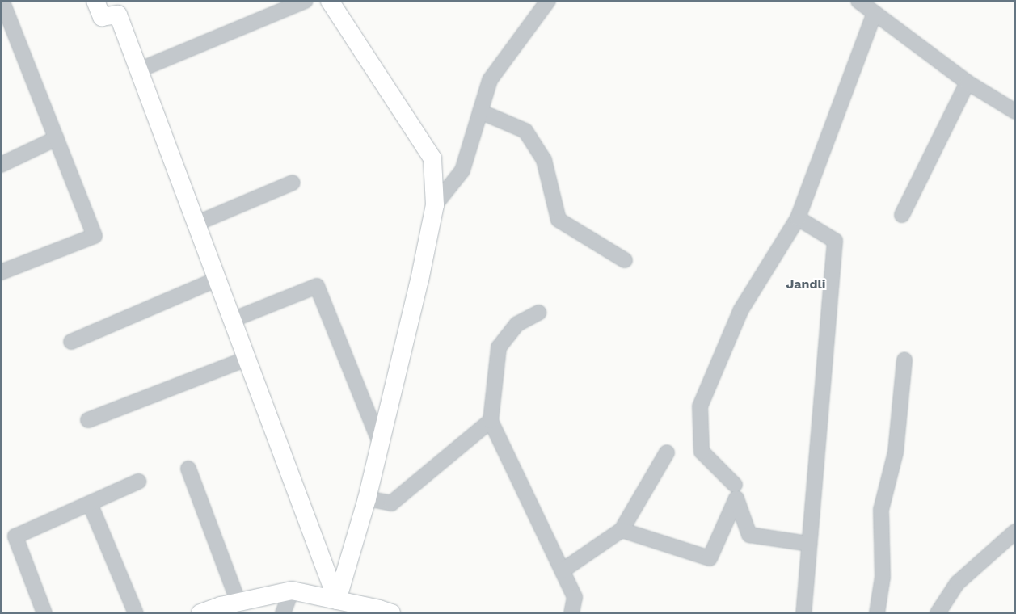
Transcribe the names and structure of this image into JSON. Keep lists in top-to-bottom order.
{
  "districts": ["Jandli"]
}
